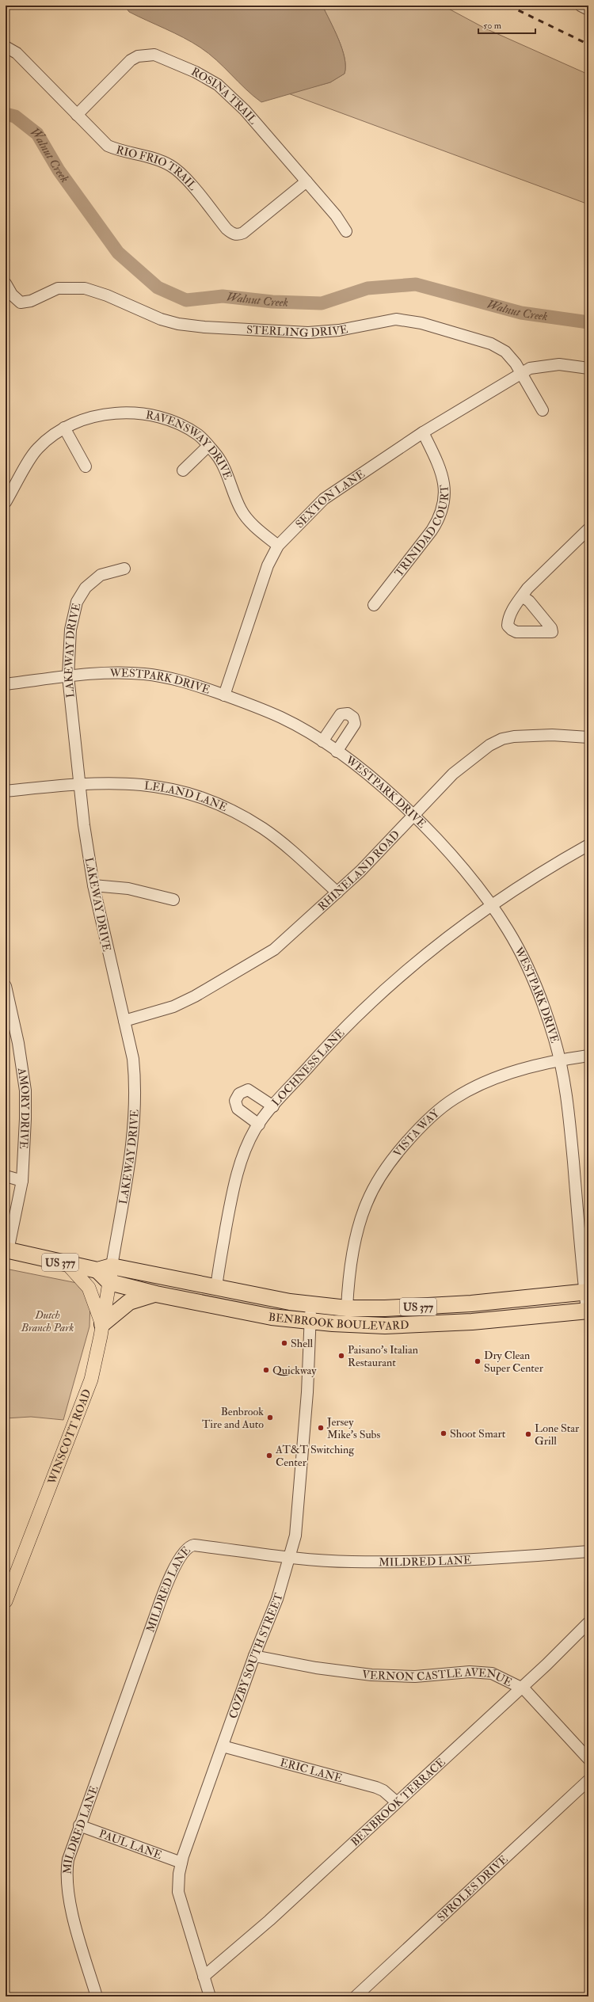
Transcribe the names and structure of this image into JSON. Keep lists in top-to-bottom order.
{
  "streets": {
    "highway": ["US 377", "BENBROOK BOULEVARD"],
    "main road": ["WINSCOTT ROAD"],
    "street": [
      "ROSINA TRAIL",
      "RIO FRIO TRAIL",
      "STERLING DRIVE",
      "RAVENSWAY DRIVE",
      "SEXTON LANE",
      "TRINIDAD COURT",
      "LAKEWAY DRIVE",
      "WESTPARK DRIVE",
      "LELAND LANE",
      "RHINELAND ROAD",
      "LOCHNESS LANE",
      "AMORY DRIVE",
      "VISTA WAY",
      "MILDRED LANE",
      "COZBY SOUTH STREET",
      "VERNON CASTLE AVENUE",
      "ERIC LANE",
      "BENBROOK TERRACE",
      "PAUL LANE",
      "SPROLES DRIVE"
    ]
  },
  "crossings": [
    ["ROSINA TRAIL", "RIO FRIO TRAIL"],
    ["STERLING DRIVE", "SEXTON LANE"],
    ["RAVENSWAY DRIVE", "SEXTON LANE"],
    ["SEXTON LANE", "TRINIDAD COURT"],
    ["SEXTON LANE", "WESTPARK DRIVE"],
    ["LAKEWAY DRIVE", "WESTPARK DRIVE"],
    ["LAKEWAY DRIVE", "LELAND LANE"],
    ["LAKEWAY DRIVE", "RHINELAND ROAD"],
    ["LAKEWAY DRIVE", "BENBROOK BOULEVARD"],
    ["WESTPARK DRIVE", "RHINELAND ROAD"],
    ["WESTPARK DRIVE", "LOCHNESS LANE"],
    ["WESTPARK DRIVE", "VISTA WAY"],
    ["WESTPARK DRIVE", "BENBROOK BOULEVARD"],
    ["LELAND LANE", "RHINELAND ROAD"],
    ["LOCHNESS LANE", "BENBROOK BOULEVARD"],
    ["AMORY DRIVE", "BENBROOK BOULEVARD"],
    ["VISTA WAY", "BENBROOK BOULEVARD"],
    ["BENBROOK BOULEVARD", "WINSCOTT ROAD"],
    ["BENBROOK BOULEVARD", "COZBY SOUTH STREET"],
    ["MILDRED LANE", "COZBY SOUTH STREET"],
    ["MILDRED LANE", "PAUL LANE"],
    ["COZBY SOUTH STREET", "VERNON CASTLE AVENUE"],
    ["COZBY SOUTH STREET", "ERIC LANE"],
    ["COZBY SOUTH STREET", "BENBROOK TERRACE"],
    ["COZBY SOUTH STREET", "PAUL LANE"],
    ["VERNON CASTLE AVENUE", "BENBROOK TERRACE"],
    ["ERIC LANE", "BENBROOK TERRACE"]
  ],
  "water": ["Walnut Creek"],
  "parks": ["Dutch Branch Park"],
  "places": [
    "Shell",
    "Paisano's Italian Restaurant",
    "Dry Clean Super Center",
    "Quickway",
    "Benbrook Tire and Auto",
    "Jersey Mike's Subs",
    "Shoot Smart",
    "Lone Star Grill",
    "AT&T Switching Center"
  ],
  "scale_bar": "50 m"
}
